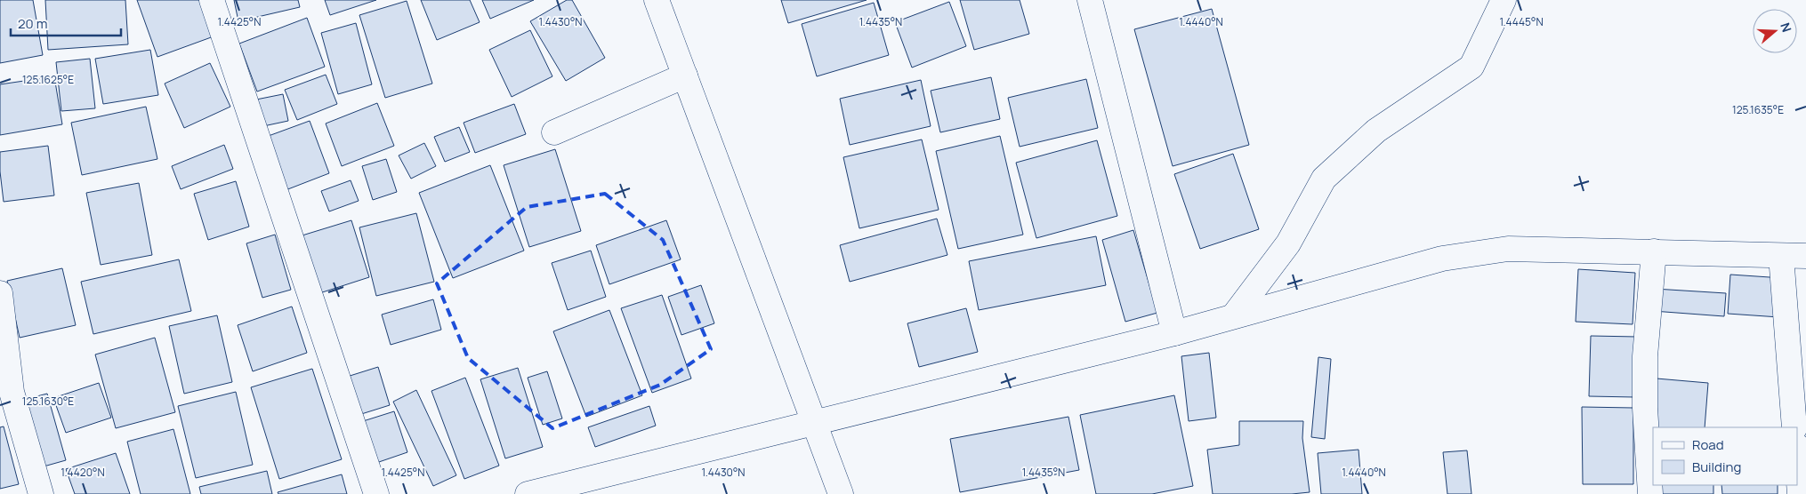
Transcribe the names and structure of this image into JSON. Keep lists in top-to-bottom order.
{
  "legend": ["Road", "Building"],
  "scale_bar": "20 m",
  "north": "right",
  "coordinates": [
    "1.4425°N",
    "1.4430°N",
    "1.4435°N",
    "1.4440°N",
    "1.4445°N",
    "125.1625°E",
    "125.1635°E",
    "125.1630°E",
    "1.4420°N"
  ]
}
